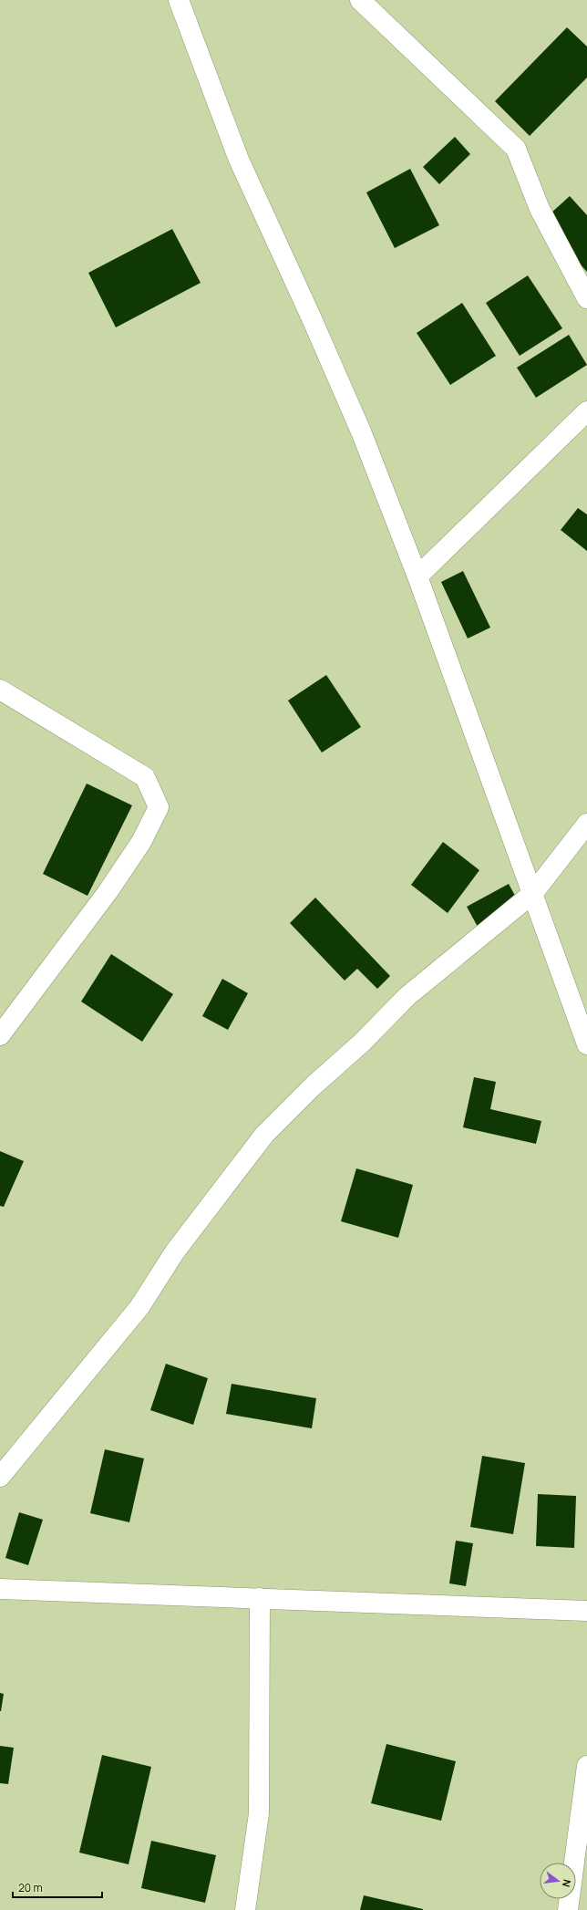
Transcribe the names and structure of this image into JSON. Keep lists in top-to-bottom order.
{
  "scale_bar": "20 m",
  "north": "right"
}
